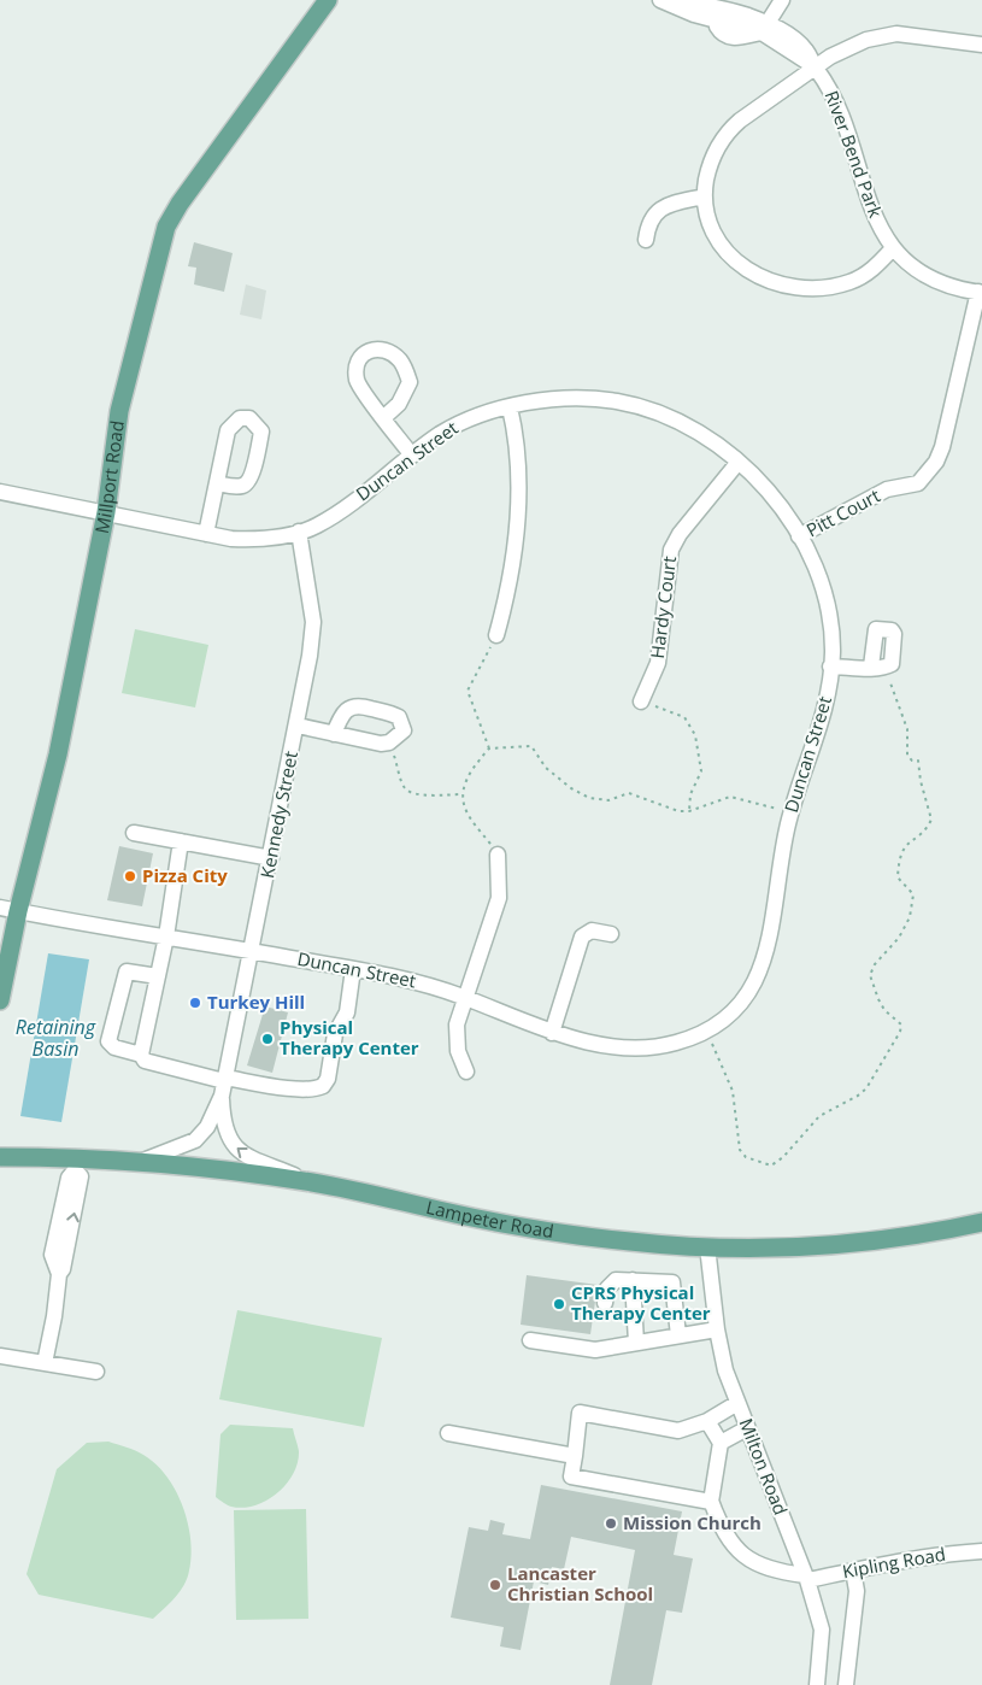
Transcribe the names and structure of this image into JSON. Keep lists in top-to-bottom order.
{
  "streets": {
    "main road": ["Millport Road", "Lampeter Road"],
    "street": [
      "River Bend Park",
      "Duncan Street",
      "Pitt Court",
      "Hardy Court",
      "Kennedy Street",
      "Milton Road",
      "Kipling Road"
    ]
  },
  "crossings": [
    ["River Bend Park", "Pitt Court"],
    ["Duncan Street", "Millport Road"],
    ["Duncan Street", "Pitt Court"],
    ["Duncan Street", "Hardy Court"],
    ["Duncan Street", "Kennedy Street"],
    ["Kennedy Street", "Lampeter Road"],
    ["Lampeter Road", "Milton Road"],
    ["Milton Road", "Kipling Road"]
  ],
  "water": ["Retaining Basin"],
  "places": [
    "Pizza City",
    "Turkey Hill",
    "Physical Therapy Center",
    "CPRS Physical Therapy Center",
    "Mission Church",
    "Lancaster Christian School"
  ]
}
